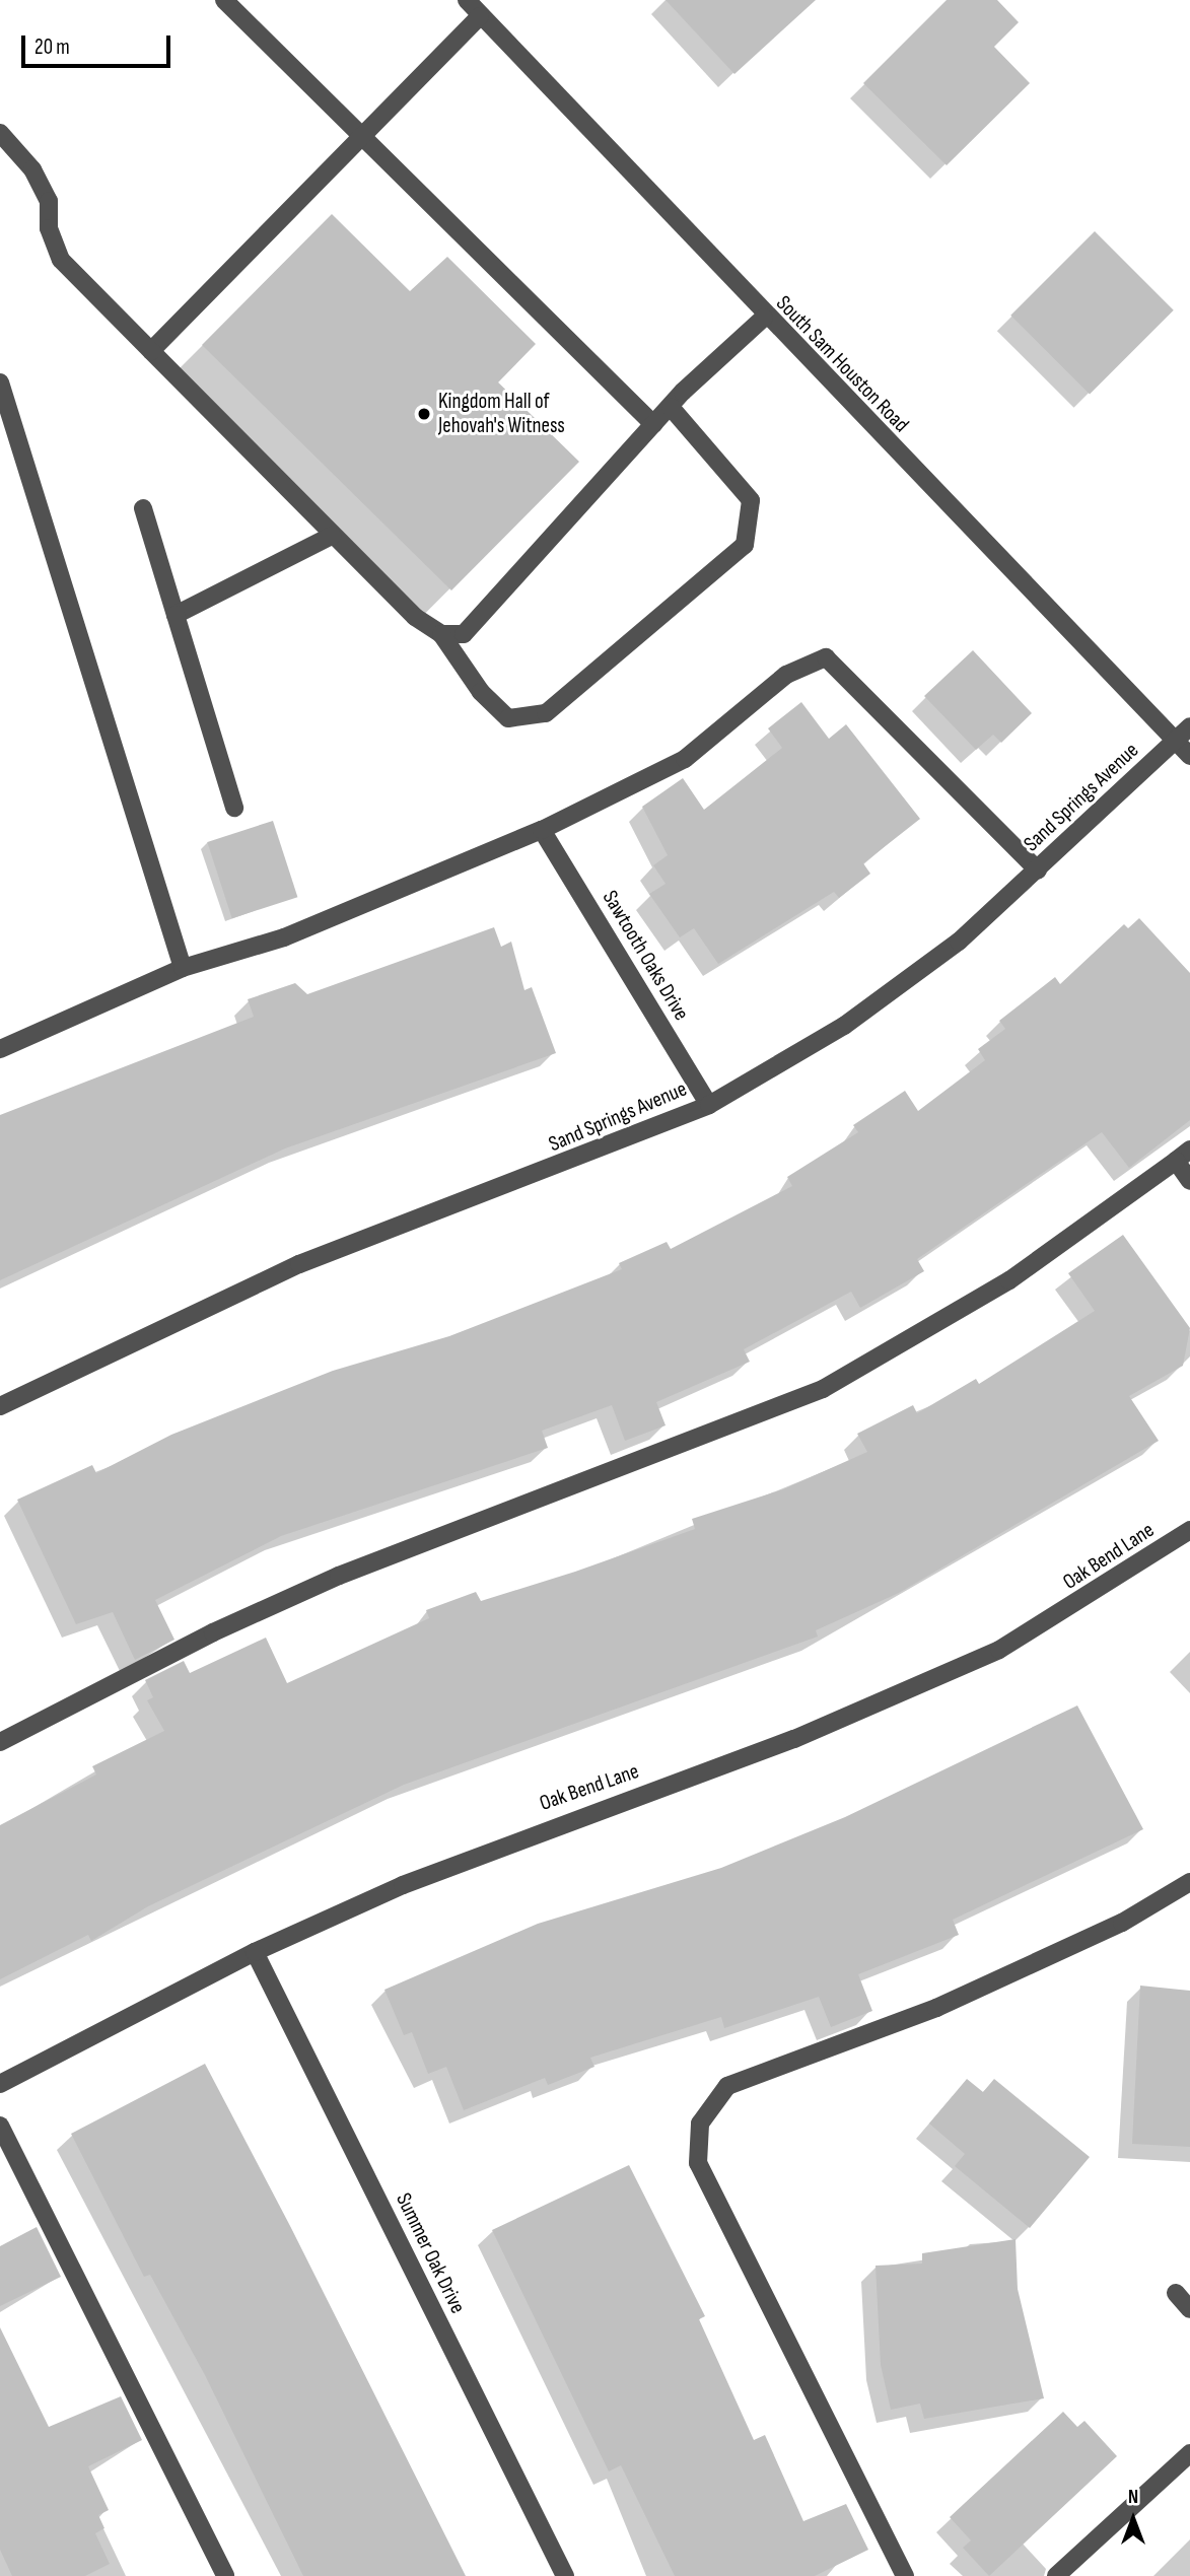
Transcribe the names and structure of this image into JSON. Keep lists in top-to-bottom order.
{
  "streets": {
    "street": [
      "South Sam Houston Road",
      "Sand Springs Avenue",
      "Sawtooth Oaks Drive",
      "Oak Bend Lane",
      "Summer Oak Drive"
    ]
  },
  "crossings": [
    ["South Sam Houston Road", "Sand Springs Avenue"],
    ["Sand Springs Avenue", "Sawtooth Oaks Drive"],
    ["Oak Bend Lane", "Summer Oak Drive"]
  ],
  "places": ["Kingdom Hall of Jehovah's Witness"],
  "scale_bar": "20 m",
  "north": "top"
}
